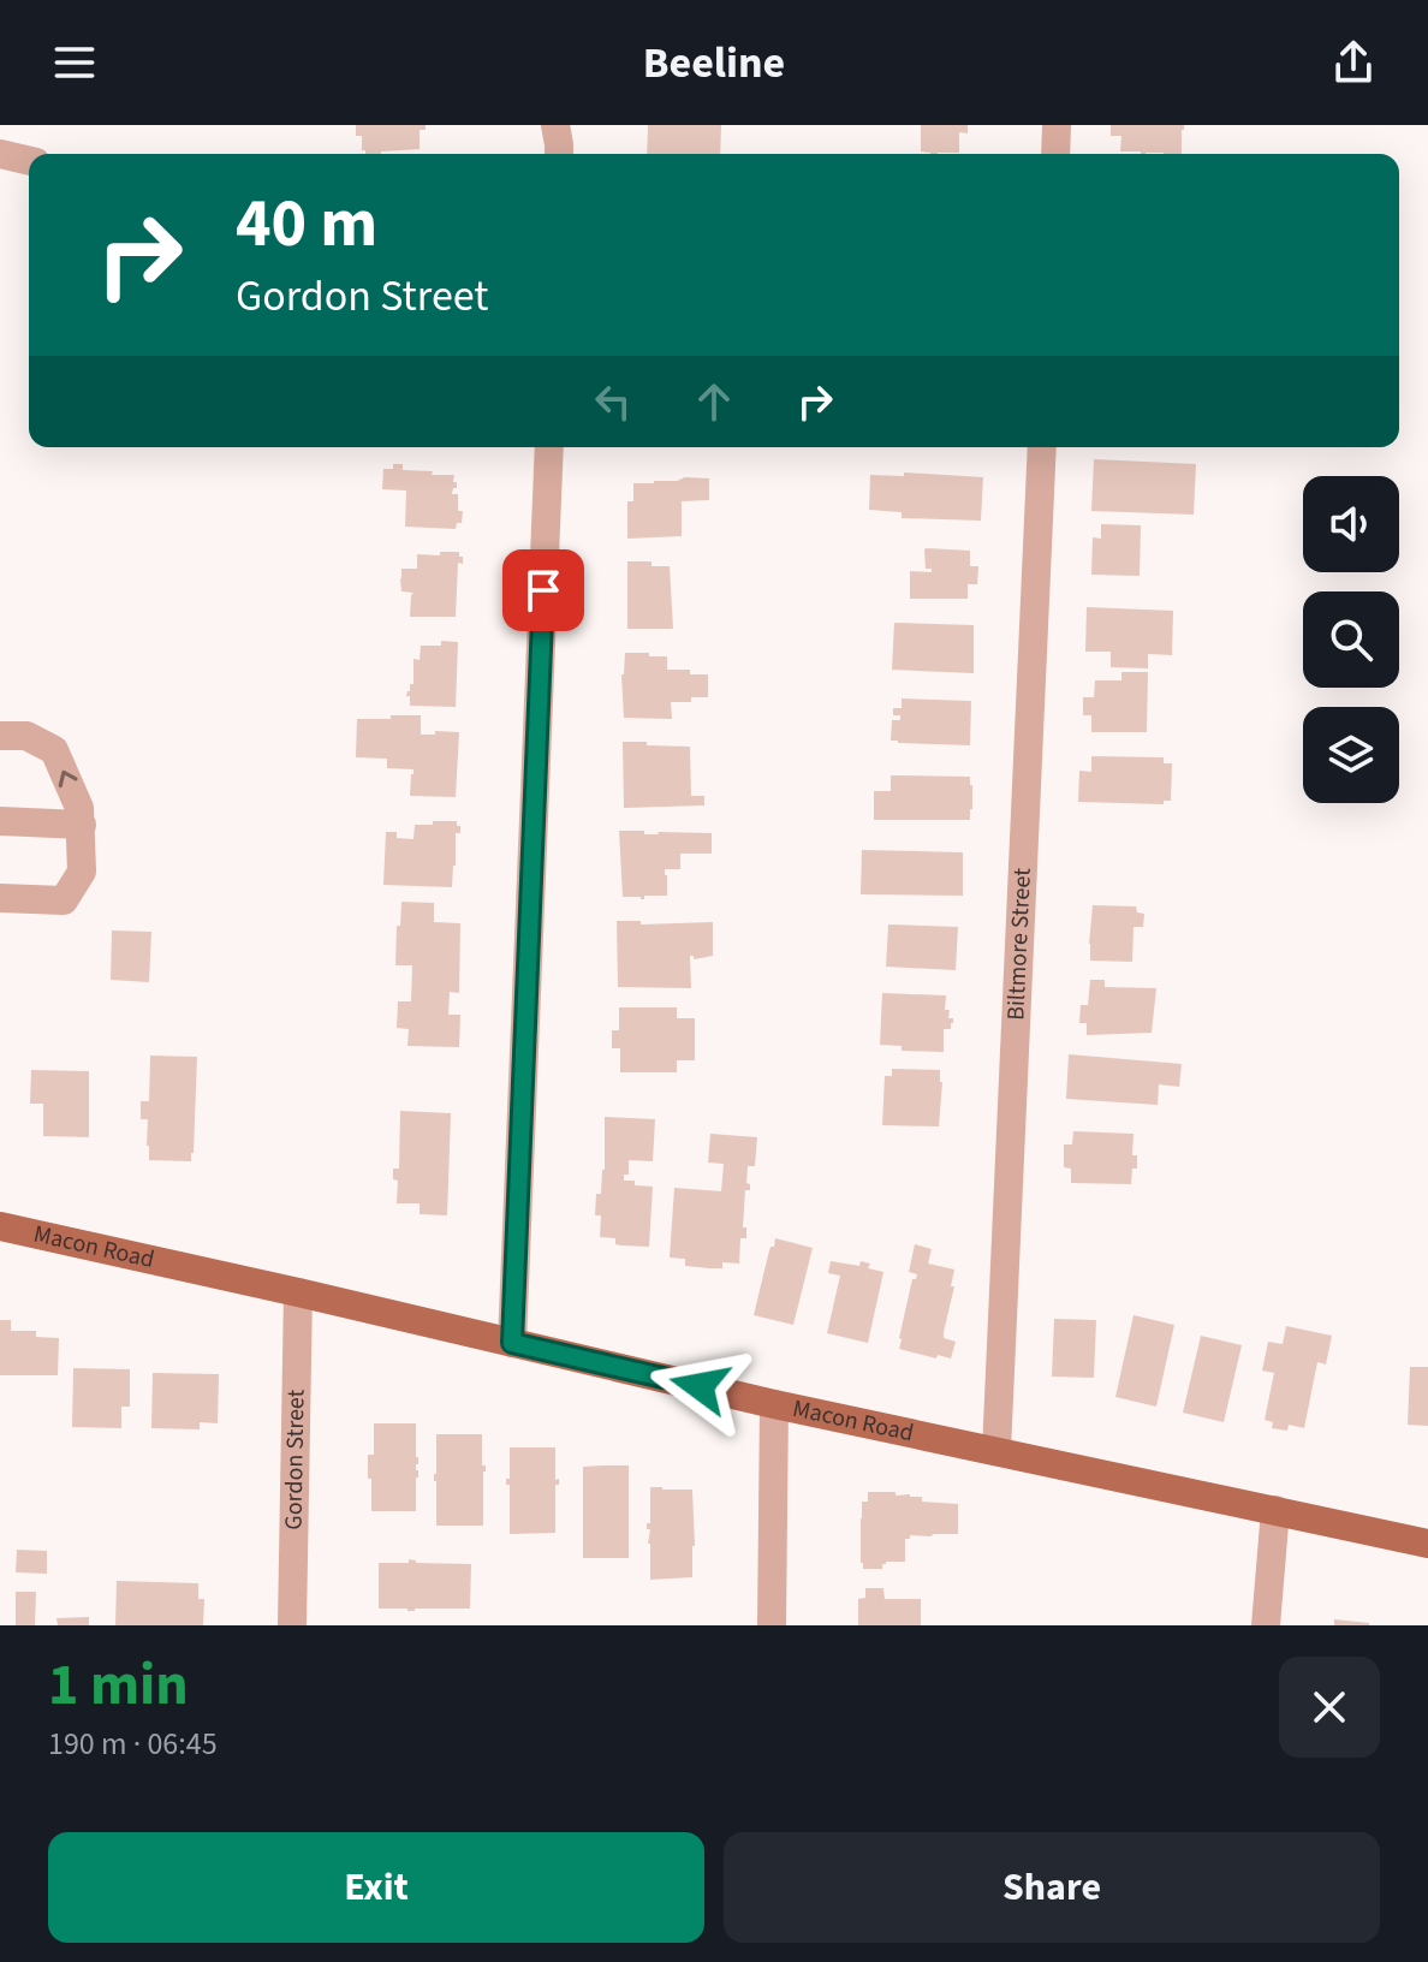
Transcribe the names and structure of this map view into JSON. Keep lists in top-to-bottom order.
{
  "streets": {
    "main road": ["Macon Road"],
    "street": ["Biltmore Street", "Gordon Street"]
  },
  "crossings": [
    ["Biltmore Street", "Macon Road"],
    ["Macon Road", "Gordon Street"]
  ],
  "page": {
    "header": "Beeline",
    "turn": ["40 m", "Gordon Street"],
    "heading": ["1 min", "190 m · 06:45"],
    "buttons": ["Exit", "Share"]
  }
}
